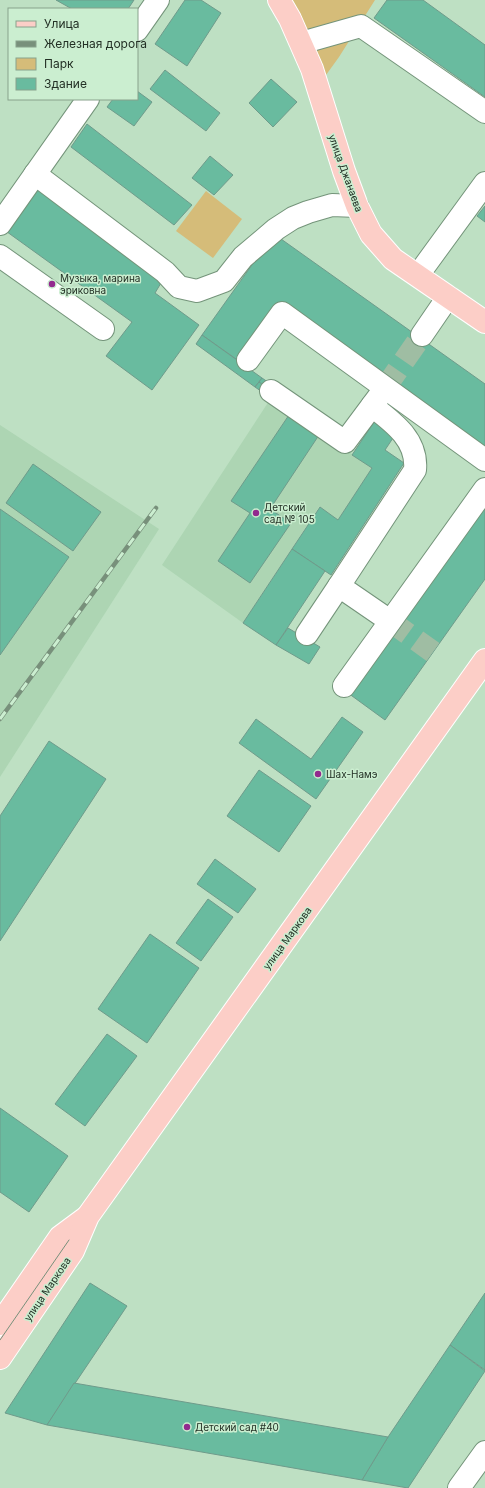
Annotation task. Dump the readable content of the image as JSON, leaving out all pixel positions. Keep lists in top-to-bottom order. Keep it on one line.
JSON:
{"streets":{"main road":["улица Джанаева","улица Маркова"]},"places":["Музыка, марина эриковна","Детский сад № 105","Шах-Намэ","Детский сад #40"],"legend":["Улица","Железная дорога","Парк","Здание"]}
